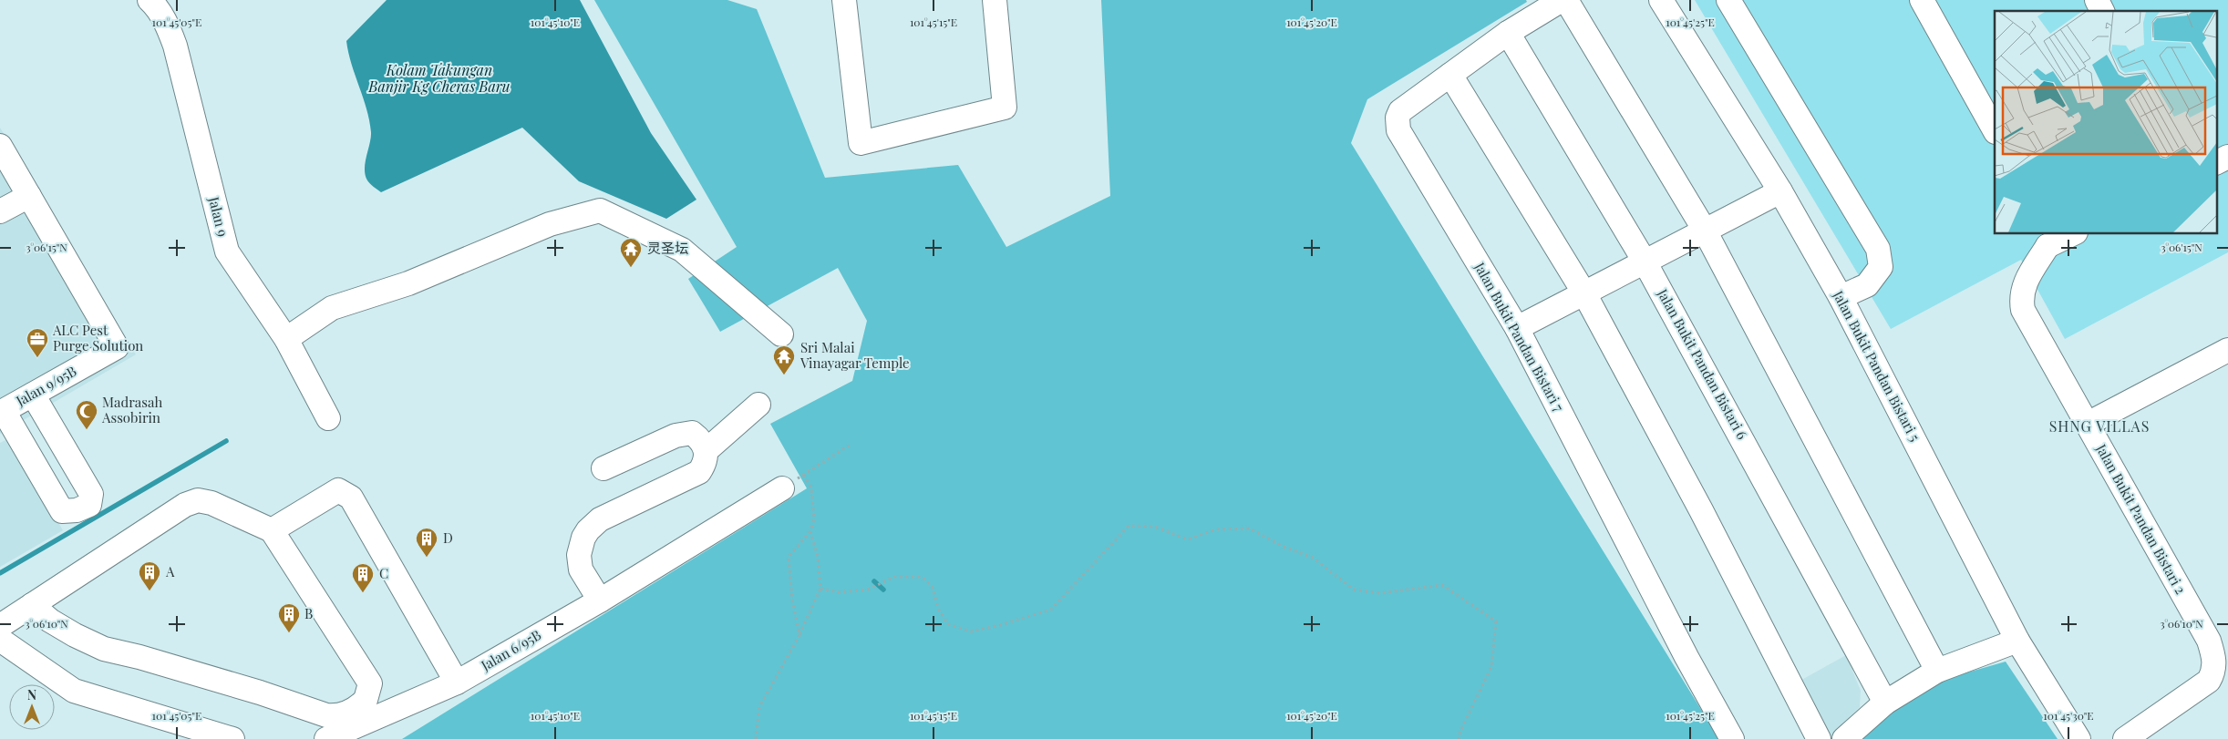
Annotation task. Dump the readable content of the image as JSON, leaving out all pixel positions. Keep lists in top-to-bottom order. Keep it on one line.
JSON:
{"streets":{"street":["Jalan 9","Jalan Bukit Pandan Bistari 7","Jalan Bukit Pandan Bistari 6","Jalan Bukit Pandan Bistari 5","Jalan 9/95B","Jalan Bukit Pandan Bistari 2","Jalan 6/95B"]},"crossings":[["Jalan Bukit Pandan Bistari 7","Jalan Bukit Pandan Bistari 6"]],"districts":["SHNG VILLAS"],"water":["Kolam Takungan Banjir Kg Cheras Baru"],"places":{"temple":["灵圣坛","Sri Malai Vinayagar Temple"],"office":["ALC Pest Purge Solution"],"mosque":["Madrasah Assobirin"],"building":["D","A","C","B"]},"north":"top","coordinates":["101°45'05\"E","101°45'10\"E","101°45'15\"E","101°45'20\"E","101°45'25\"E","3°06'15\"N","3°06'10\"N","101°45'30\"E"]}
